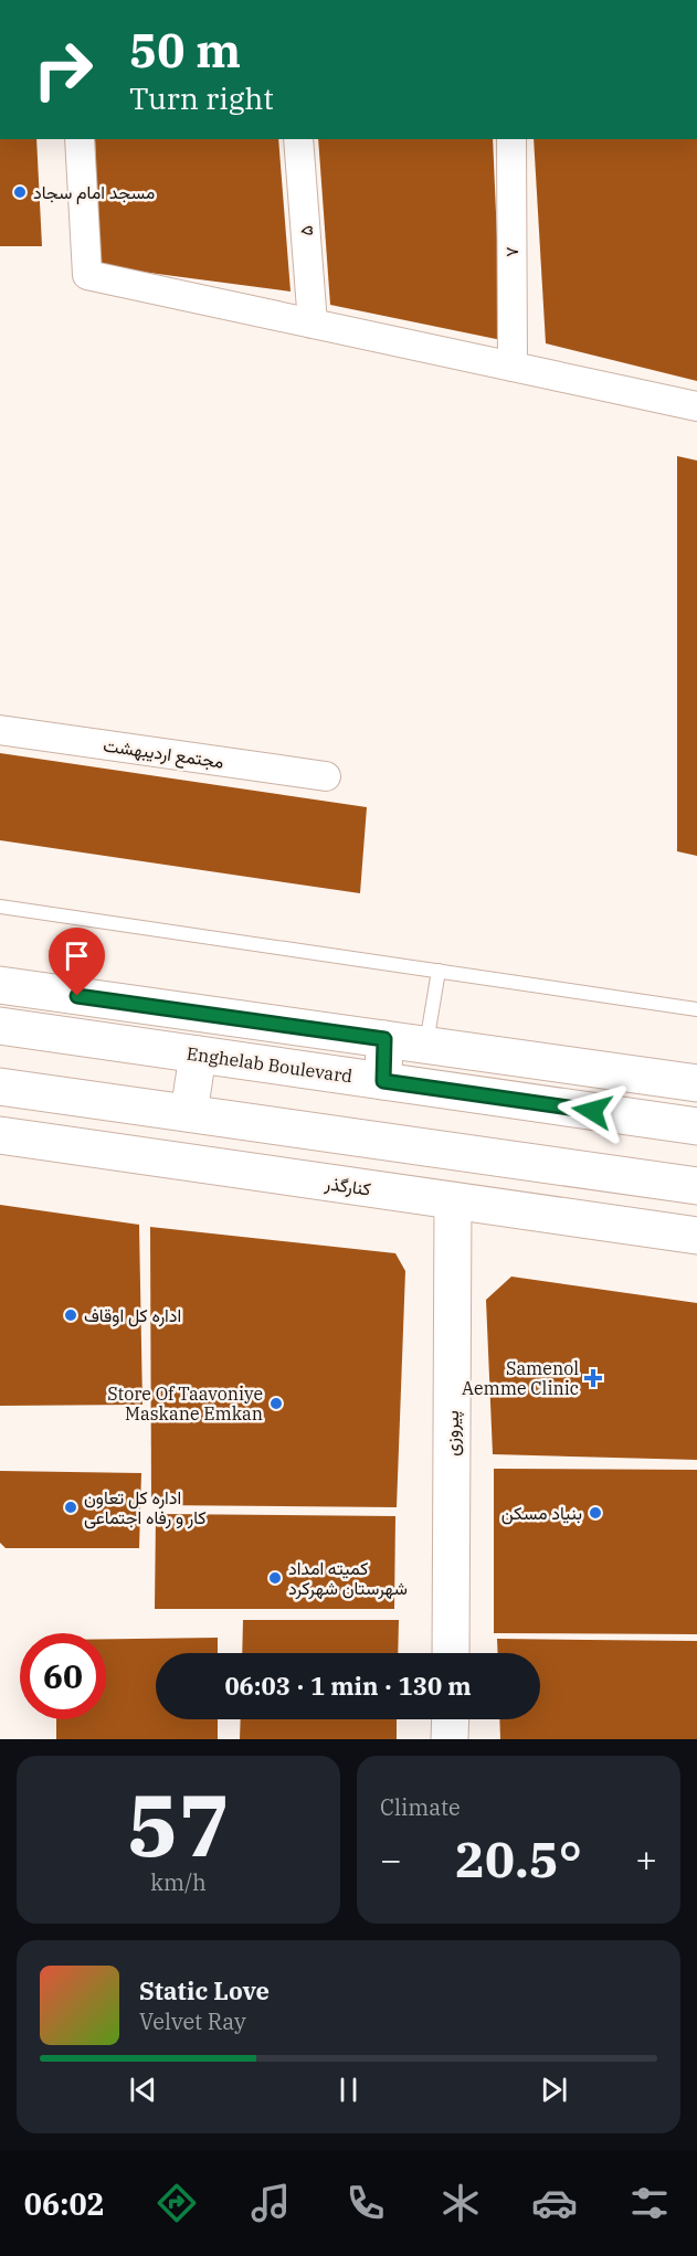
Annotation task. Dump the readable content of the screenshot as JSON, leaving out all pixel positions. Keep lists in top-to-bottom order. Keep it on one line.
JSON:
{"streets":{"main road":["Enghelab Boulevard","کنارگذر","پیروزی"],"street":["۵","۷","مجتمع اردیبهشت"]},"crossings":[["کنارگذر","پیروزی"]],"places":{"other":["مسجد امام سجاد","اداره کل اوقاف","Store Of Taavoniye Maskane Emkan","اداره کل تعاون کار و رفاه اجتماعی","بنیاد مسکن","کمیته امداد شهرستان شهرکرد"],"health":["Samenol Aemme Clinic"]},"page":{"turn":["50 m","Turn right"],"limit":"60","trip":"06:03 · 1 min · 130 m","tile":[["57","km/h"],"Climate"],"heat":["−","20.5°","+"],"song":["Static Love","Velvet Ray"],"tabs":"06:02"}}
